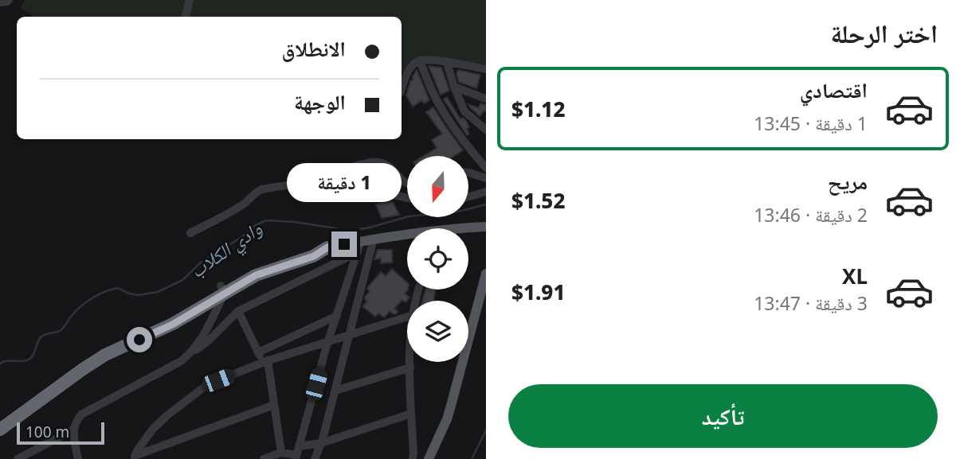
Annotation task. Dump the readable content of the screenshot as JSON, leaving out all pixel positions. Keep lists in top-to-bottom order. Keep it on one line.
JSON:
{"water":["وادي الكلاب"],"scale_bar":"100 m","north":"bottom","page":{"heading":"اختر الرحلة","banner":["الانطلاق","الوجهة"],"list":[{"name":"اقتصادي","note":"1 دقيقة · 13:45","value":"$1.12"},{"name":"مريح","note":"2 دقيقة · 13:46","value":"$1.52"},{"name":"XL","note":"3 دقيقة · 13:47","value":"$1.91"}],"bubble":"1 دقيقة","buttons":"تأكيد","scale":"100 m"}}
